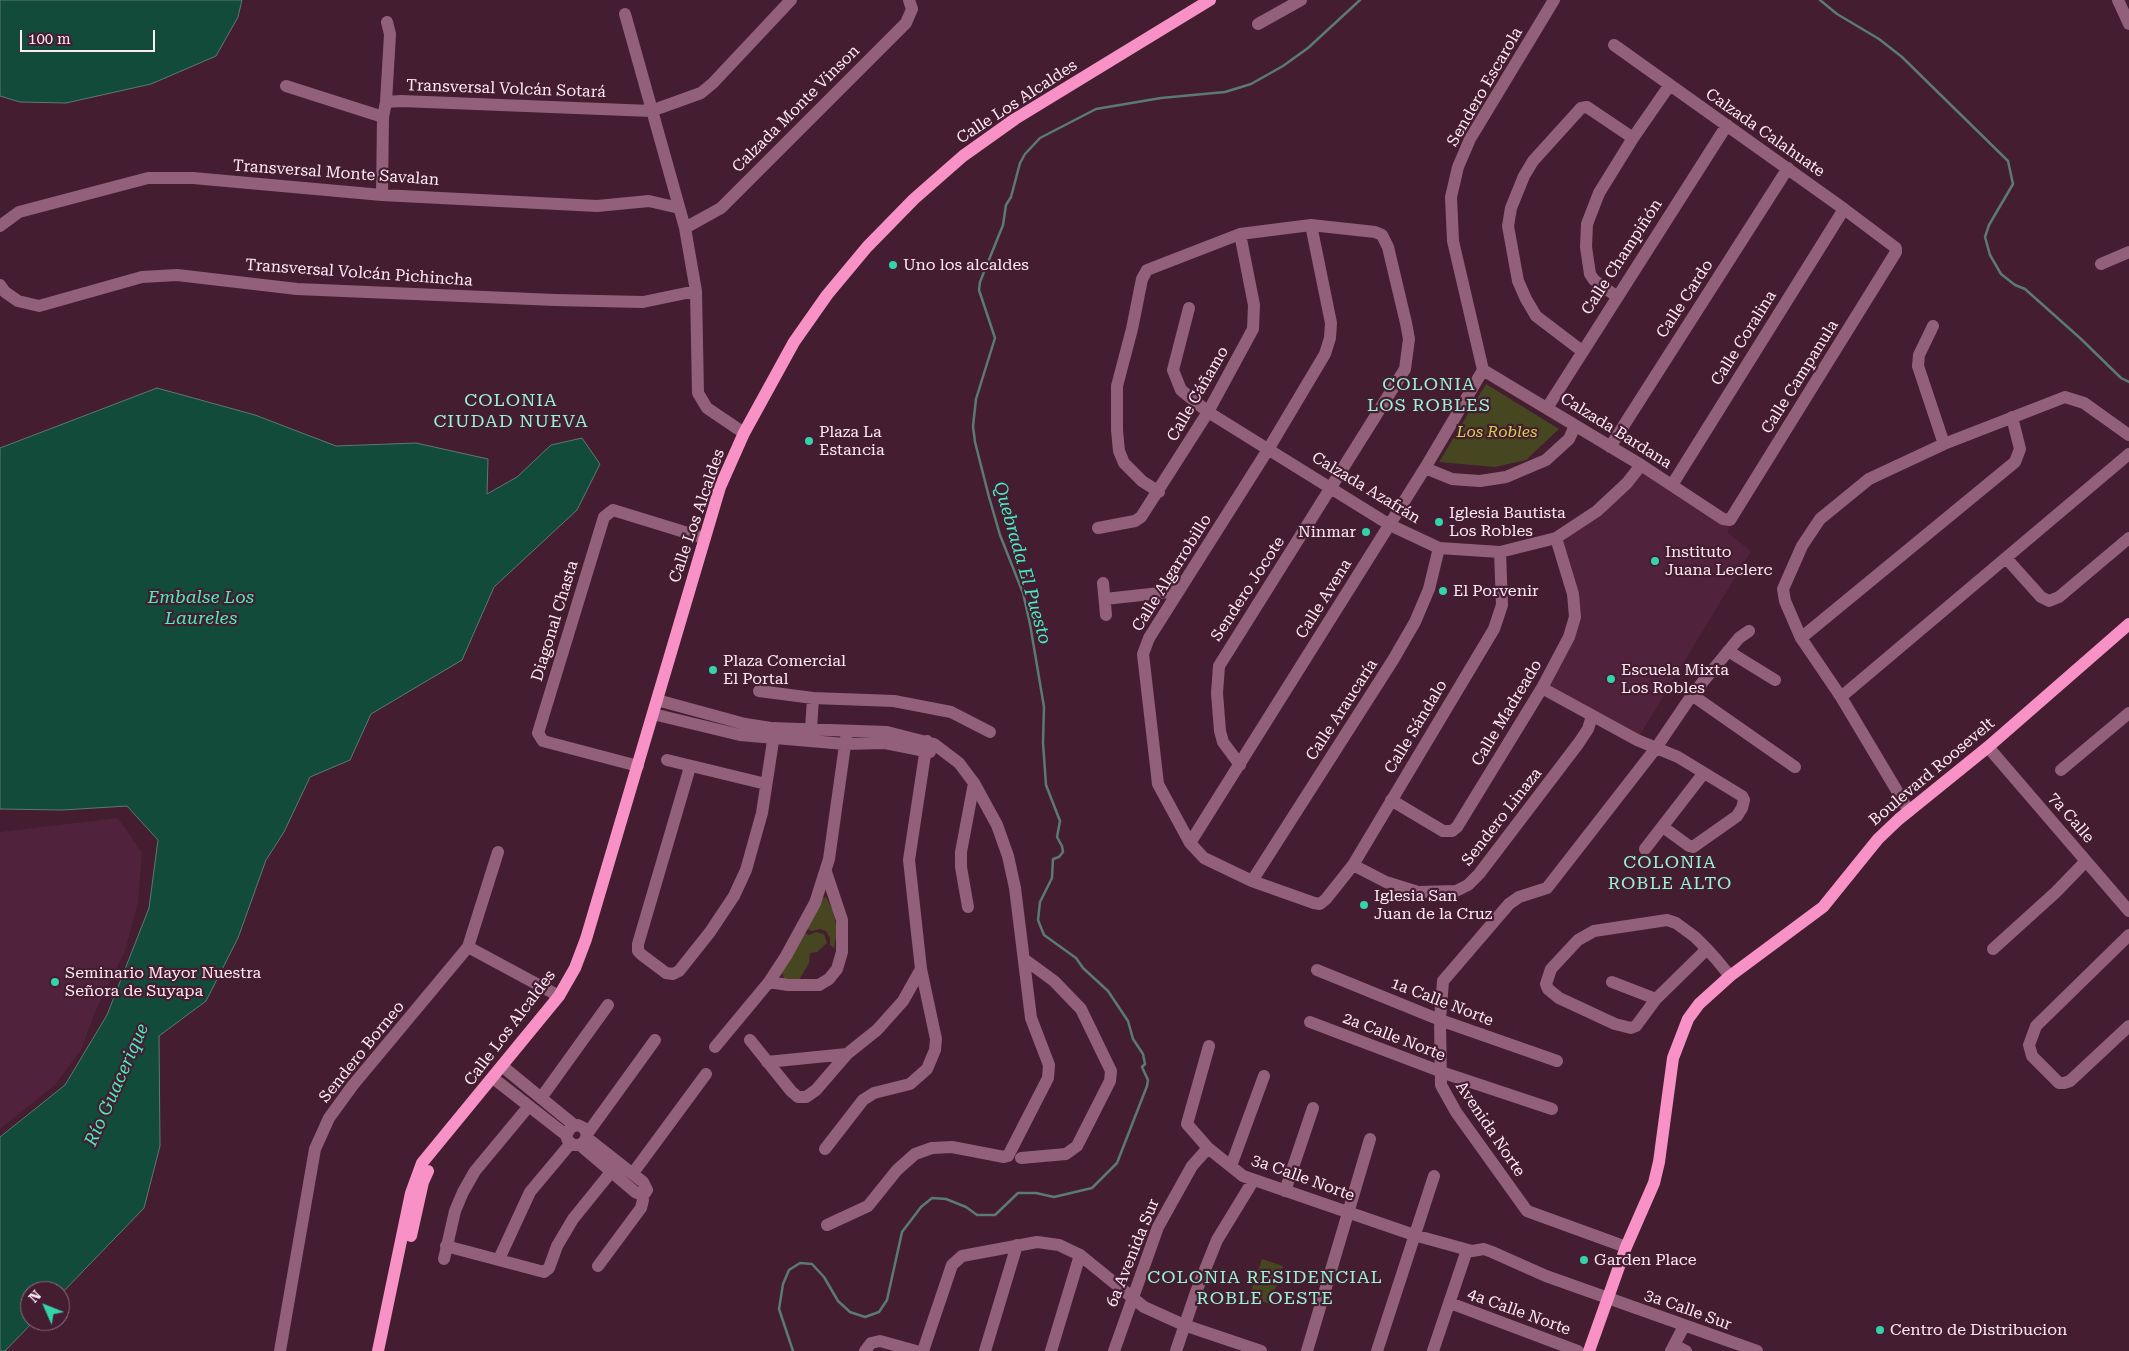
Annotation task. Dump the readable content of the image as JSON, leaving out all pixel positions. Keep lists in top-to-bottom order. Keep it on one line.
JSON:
{"streets":{"main road":["Calle Los Alcaldes","Boulevard Roosevelt"],"street":["Sendero Escarola","Transversal Volcán Sotará","Calzada Monte Vinson","Calzada Calahuate","Transversal Monte Savalan","Calle Champiñón","Transversal Volcán Pichincha","Calle Cardo","Calle Coralina","Calle Campanula","Calle Cáñamo","Calzada Bardana","Calzada Azafrán","Calle Algarrobillo","Sendero Jocote","Calle Avena","Diagonal Chasta","Calle Araucaría","Calle Madreado","Calle Sándalo","Sendero Linaza","7a Calle","1a Calle Norte","2a Calle Norte","Sendero Borneo","Avenida Norte","3a Calle Norte","6a Avenida Sur","3a Calle Sur","4a Calle Norte"]},"crossings":[["Sendero Escarola","Calzada Bardana"],["Sendero Escarola","Calle Avena"],["Transversal Volcán Sotará","Transversal Monte Savalan"],["Calle Los Alcaldes","Diagonal Chasta"],["Calzada Calahuate","Calle Champiñón"],["Calzada Calahuate","Calle Cardo"],["Calzada Calahuate","Calle Coralina"],["Calzada Calahuate","Calle Campanula"],["Calle Champiñón","Calzada Bardana"],["Calle Cardo","Calzada Bardana"],["Calle Coralina","Calzada Bardana"],["Calle Campanula","Calzada Bardana"],["Calle Cáñamo","Calzada Azafrán"],["Calzada Bardana","Calzada Azafrán"],["Calzada Bardana","Calle Avena"],["Calzada Azafrán","Calle Algarrobillo"],["Calzada Azafrán","Sendero Jocote"],["Calzada Azafrán","Calle Avena"],["Calzada Azafrán","Calle Araucaría"],["Calzada Azafrán","Calle Madreado"],["Calzada Azafrán","Calle Sándalo"],["Calle Algarrobillo","Sendero Jocote"],["Calle Algarrobillo","Calle Avena"],["Calle Algarrobillo","Calle Araucaría"],["Calle Algarrobillo","Calle Sándalo"],["Sendero Jocote","Calle Avena"],["Calle Madreado","Calle Sándalo"],["Calle Sándalo","Sendero Linaza"],["Boulevard Roosevelt","7a Calle"],["Boulevard Roosevelt","Avenida Norte"],["Boulevard Roosevelt","3a Calle Norte"],["Boulevard Roosevelt","3a Calle Sur"],["1a Calle Norte","Avenida Norte"],["2a Calle Norte","Avenida Norte"],["3a Calle Norte","6a Avenida Sur"],["3a Calle Norte","3a Calle Sur"]],"districts":["COLONIA LOS ROBLES","COLONIA CIUDAD NUEVA","COLONIA ROBLE ALTO","COLONIA RESIDENCIAL ROBLE OESTE"],"water":["Quebrada El Puesto","Embalse Los Laureles","Río Guacerique"],"parks":["Los Robles"],"places":["Uno los alcaldes","Plaza La Estancia","Iglesia Bautista Los Robles","Ninmar","Instituto Juana Leclerc","El Porvenir","Plaza Comercial El Portal","Escuela Mixta Los Robles","Iglesia San Juan de la Cruz","Seminario Mayor Nuestra Señora de Suyapa","Garden Place","Centro de Distribucion"],"scale_bar":"100 m","north":"top left"}
